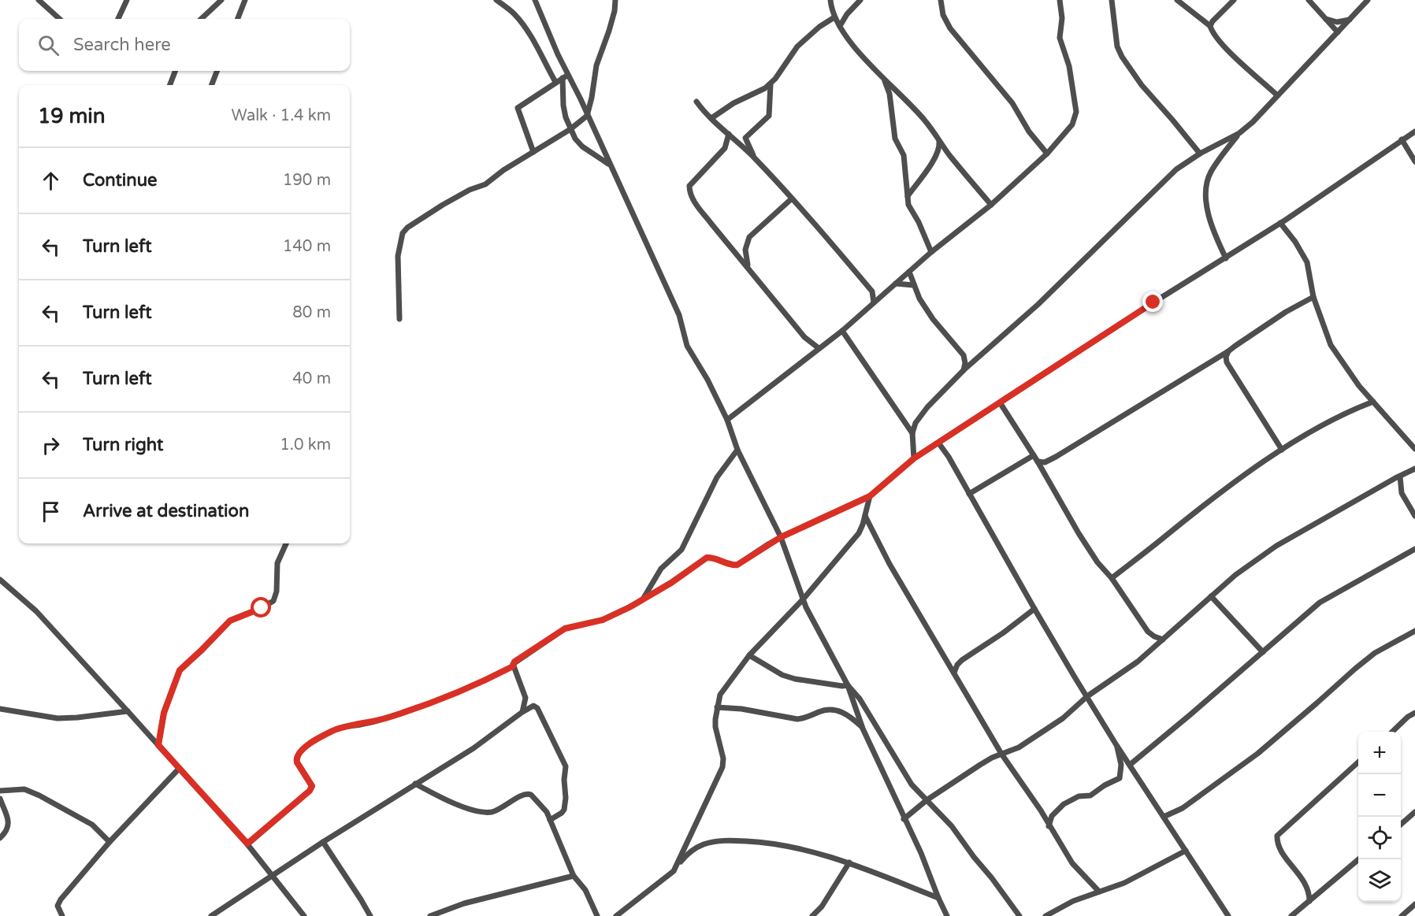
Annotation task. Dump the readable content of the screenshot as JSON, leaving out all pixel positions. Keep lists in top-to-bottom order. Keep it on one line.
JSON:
{"page":{"search":"Search here","heading":["19 min","Walk · 1.4 km"],"list":[["Continue","190 m"],["Turn left","140 m"],["Turn left","80 m"],["Turn left","40 m"],["Turn right","1.0 km"],"Arrive at destination"],"map_buttons":["+","−"]}}
